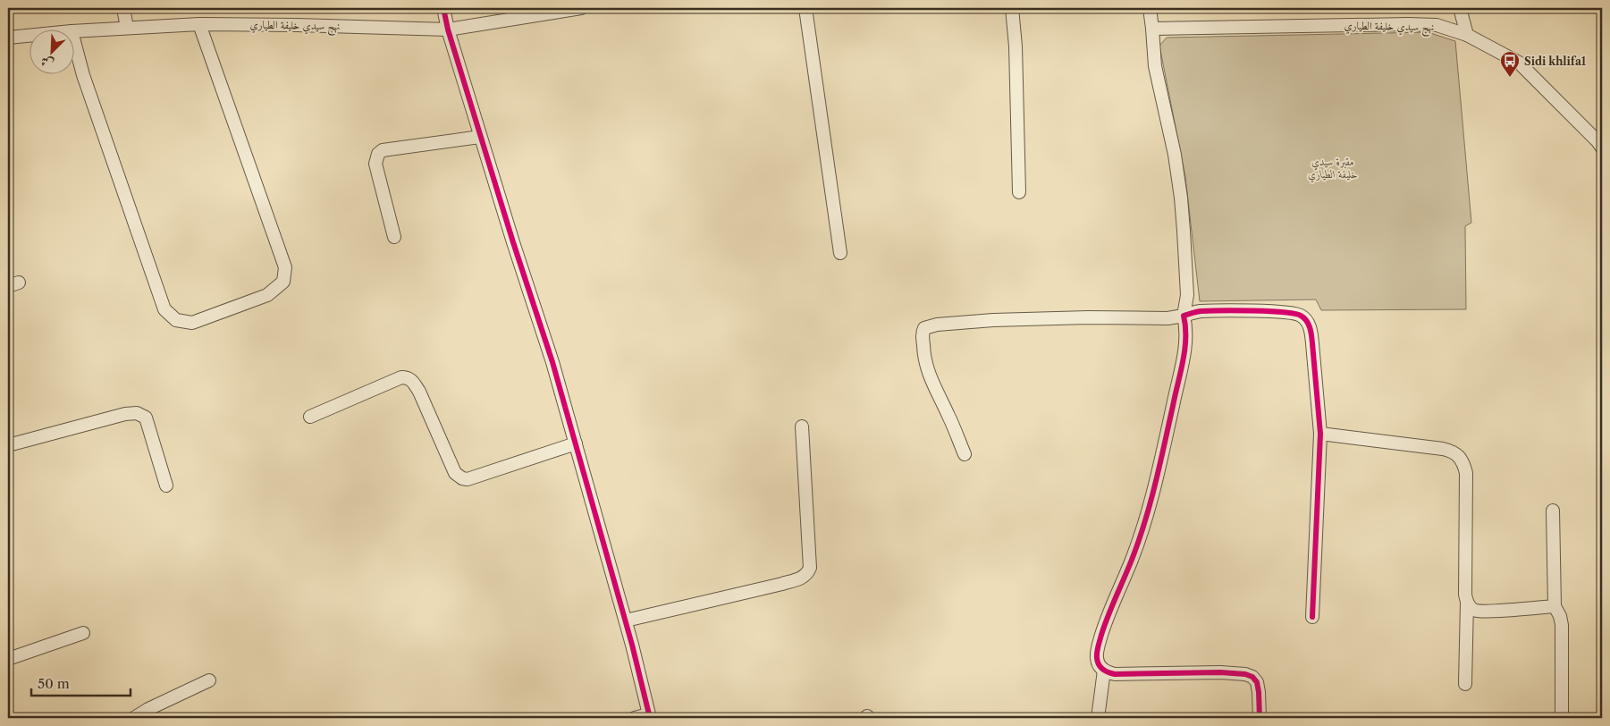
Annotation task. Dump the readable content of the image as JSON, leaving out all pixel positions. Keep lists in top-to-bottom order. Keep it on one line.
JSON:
{"streets":{"street":["نهج سيدي خليفة الطياري"]},"parks":["مقبرة سيدي خليفة الطياري"],"places":{"bus stop":["Sidi khlifa1"]},"scale_bar":"50 m","north":"bottom left"}
